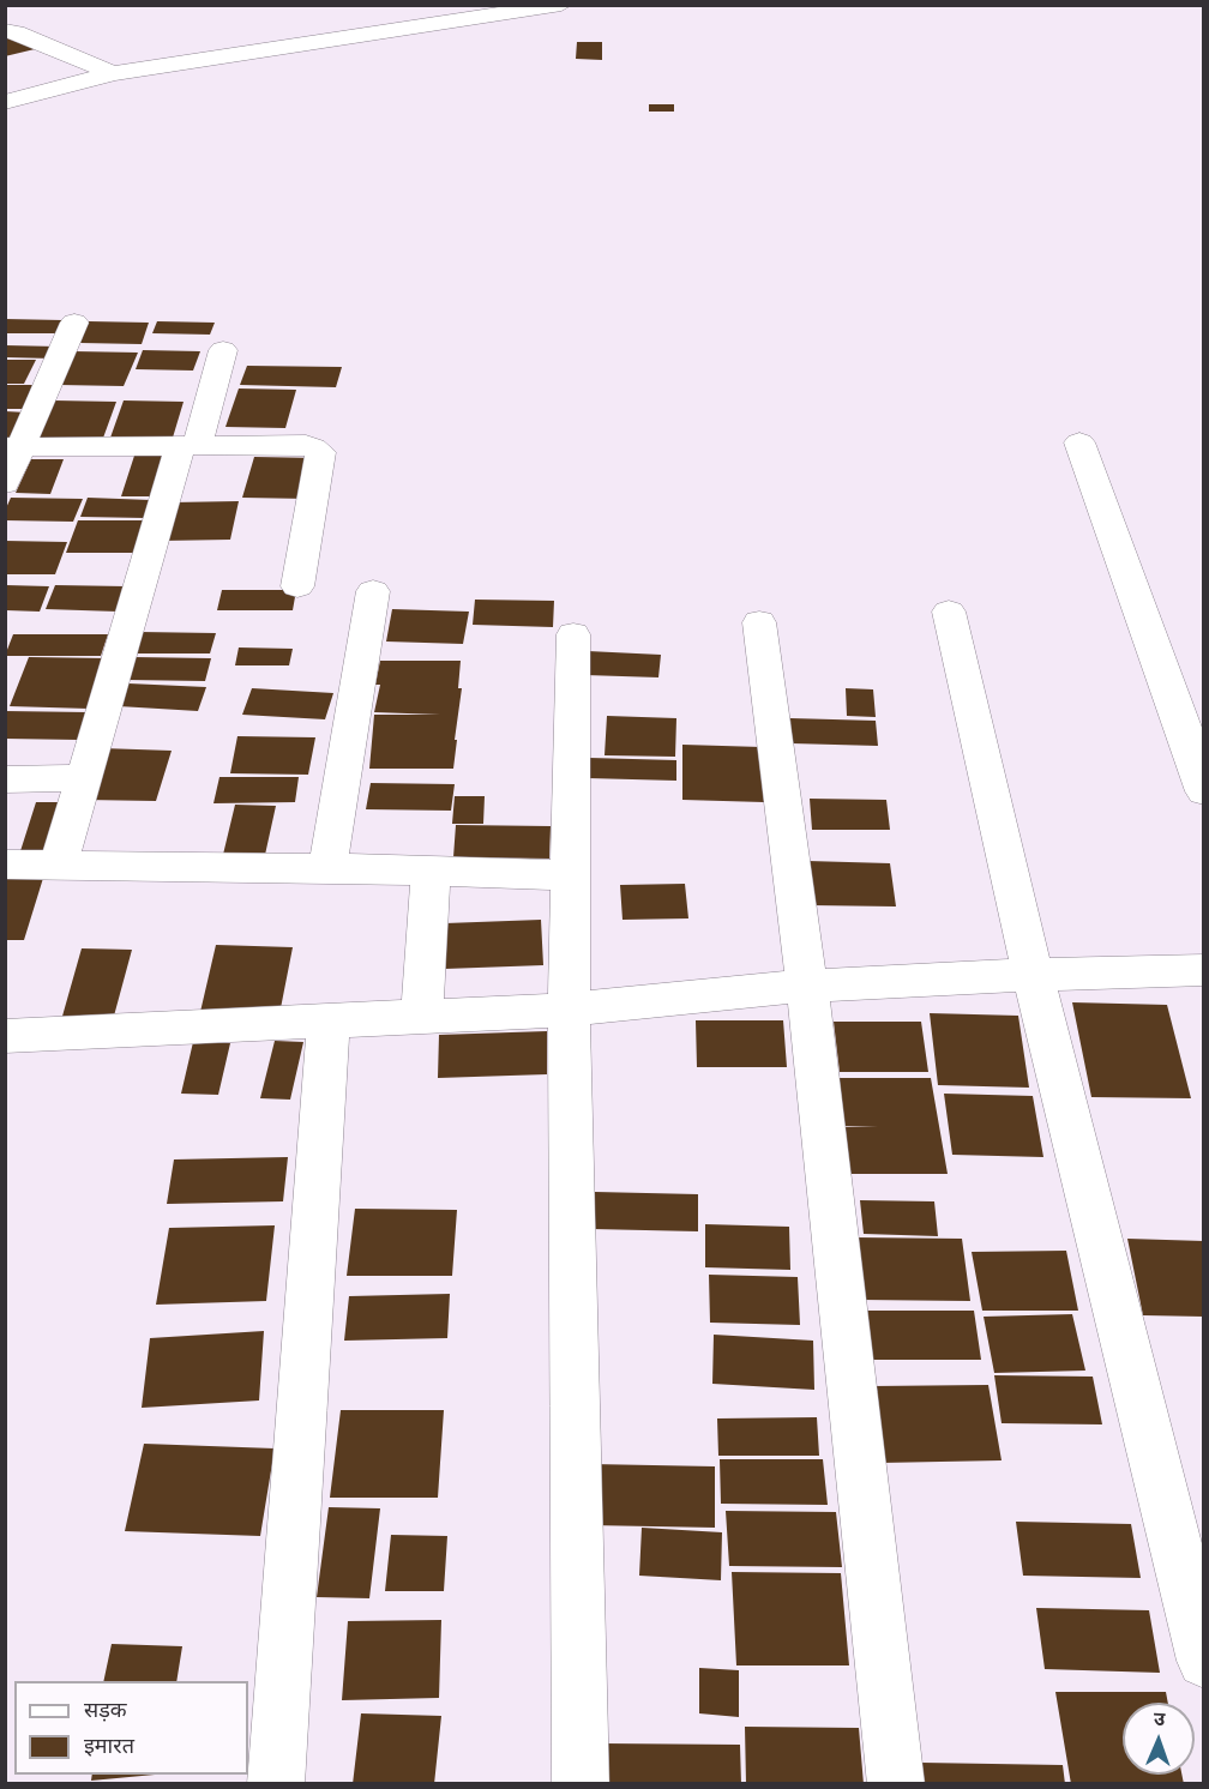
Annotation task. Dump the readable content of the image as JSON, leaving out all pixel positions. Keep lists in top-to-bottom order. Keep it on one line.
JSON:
{"legend":["सड़क","इमारत"],"north":"top"}
